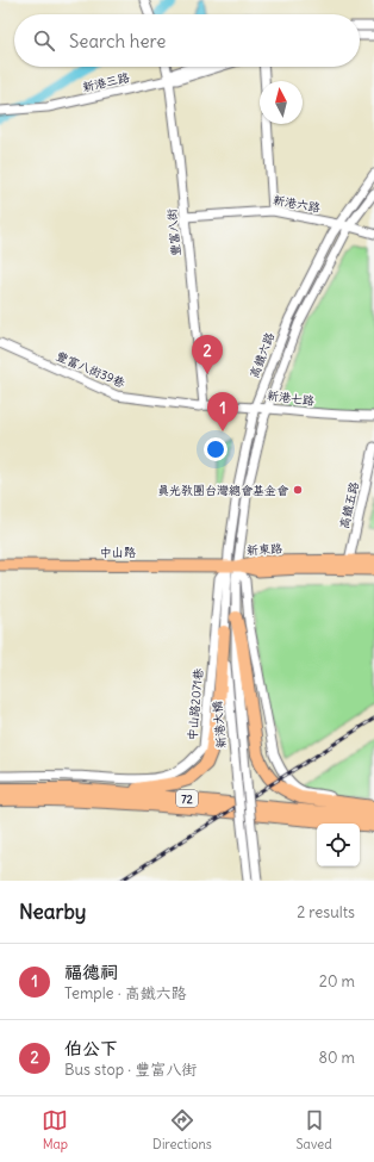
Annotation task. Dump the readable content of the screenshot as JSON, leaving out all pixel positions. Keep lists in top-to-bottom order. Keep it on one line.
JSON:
{"streets":{"highway":["72"],"main road":["新東路","中山路"],"street":["新港三路","新港六路","豐富八街","高鐵六路","豐富八街39巷","新港七路","高鐵五路","中山路2071巷","新港大橋"]},"crossings":[["新港三路","豐富八街"],["新港六路","豐富八街"],["新港六路","高鐵六路"],["豐富八街","豐富八街39巷"],["豐富八街","新港七路"],["高鐵六路","新港七路"],["高鐵六路","新東路"],["高鐵六路","中山路"],["高鐵六路","中山路2071巷"],["高鐵六路","新港大橋"],["豐富八街39巷","新港七路"],["高鐵五路","新東路"],["新東路","中山路"],["新東路","中山路2071巷"],["新東路","新港大橋"],["中山路","中山路2071巷"],["中山路","新港大橋"],["中山路2071巷","新港大橋"]],"places":["真光教團台灣總會基金會"],"north":"top","page":{"search":"Search here","pins":["2","1"],"heading":["Nearby","2 results"],"list":[{"mark":"1","name":"福德祠","note":"Temple · 高鐵六路","value":"20 m"},{"mark":"2","name":"伯公下","note":"Bus stop · 豐富八街","value":"80 m"}],"nav":["Map","Directions","Saved"]}}
